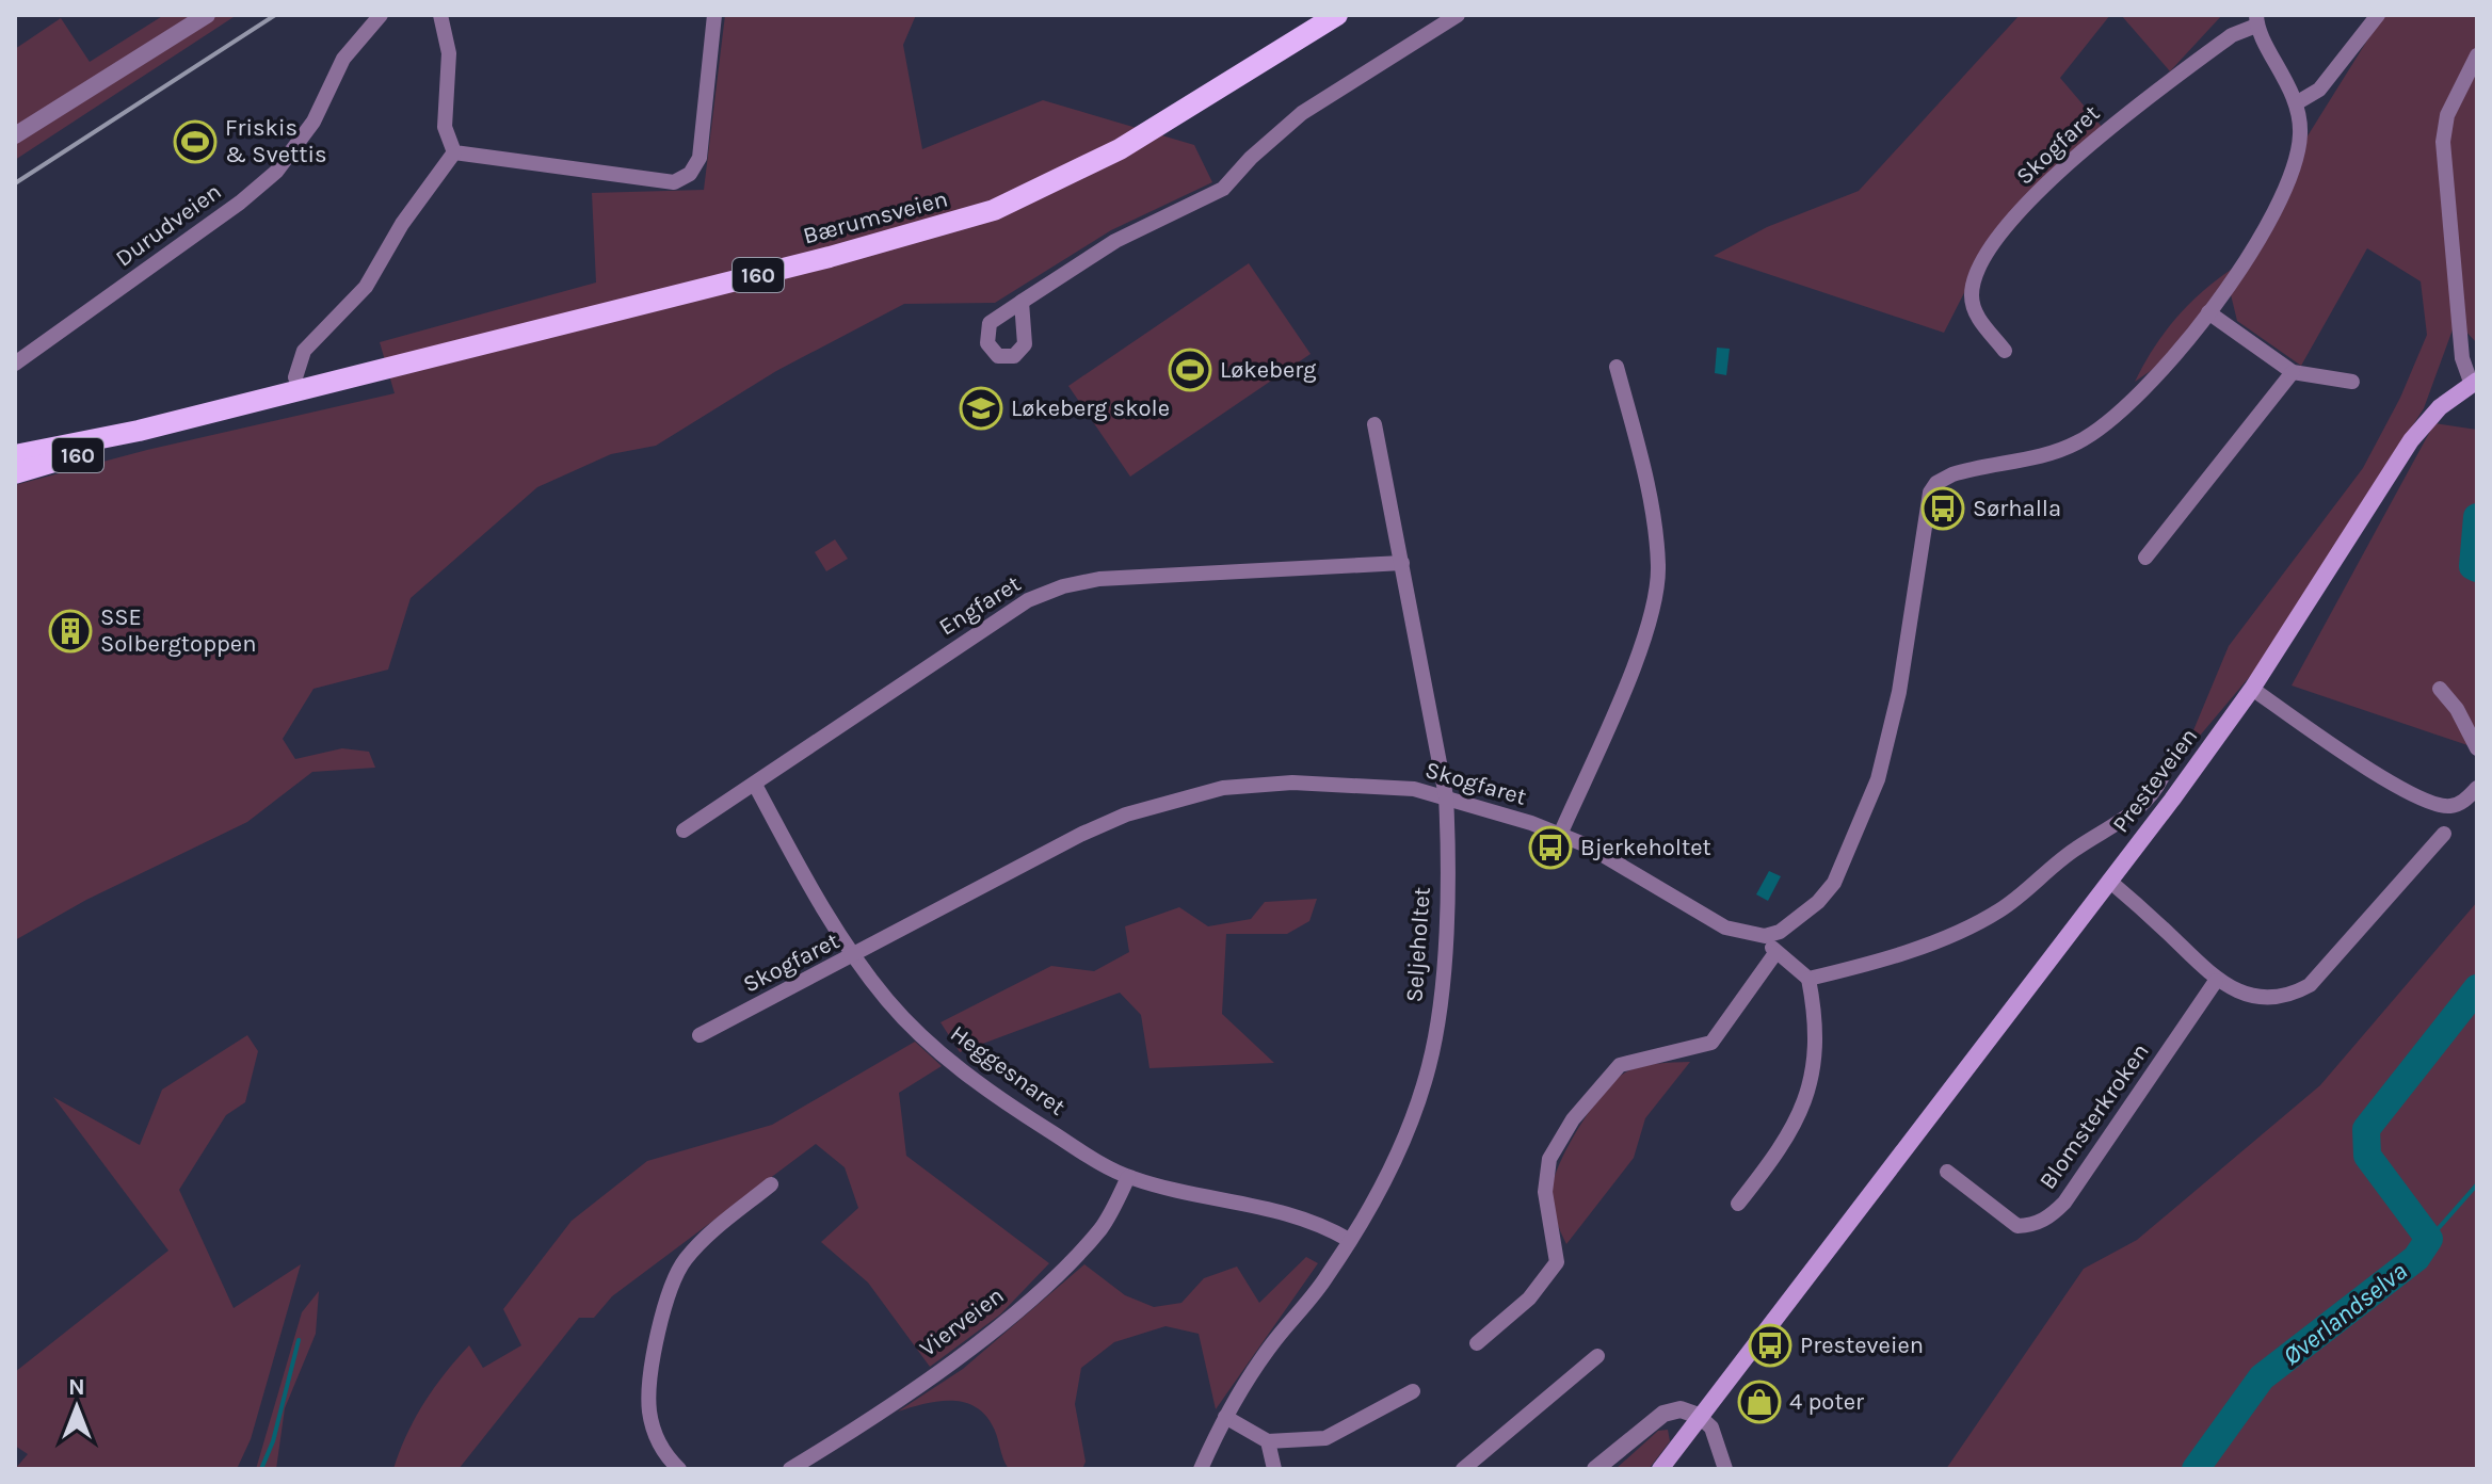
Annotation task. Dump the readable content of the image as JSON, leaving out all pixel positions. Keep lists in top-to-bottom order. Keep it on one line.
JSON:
{"streets":{"main road":["Bærumsveien","160","Presteveien"],"street":["Skogfaret","Durudveien","Engfaret","Seljeholtet","Heggesnaret","Blomsterkroken","Vierveien"]},"crossings":[["Skogfaret","Seljeholtet"],["Skogfaret","Heggesnaret"],["Engfaret","Seljeholtet"],["Engfaret","Heggesnaret"],["Seljeholtet","Heggesnaret"],["Heggesnaret","Vierveien"]],"water":["Øverlandselva"],"places":{"sports":["Friskis & Svettis","Løkeberg"],"school or university":["Løkeberg skole"],"bus stop":["Sørhalla","Bjerkeholtet","Presteveien"],"building":["SSE Solbergtoppen"],"shop":["4 poter"]},"north":"top"}
